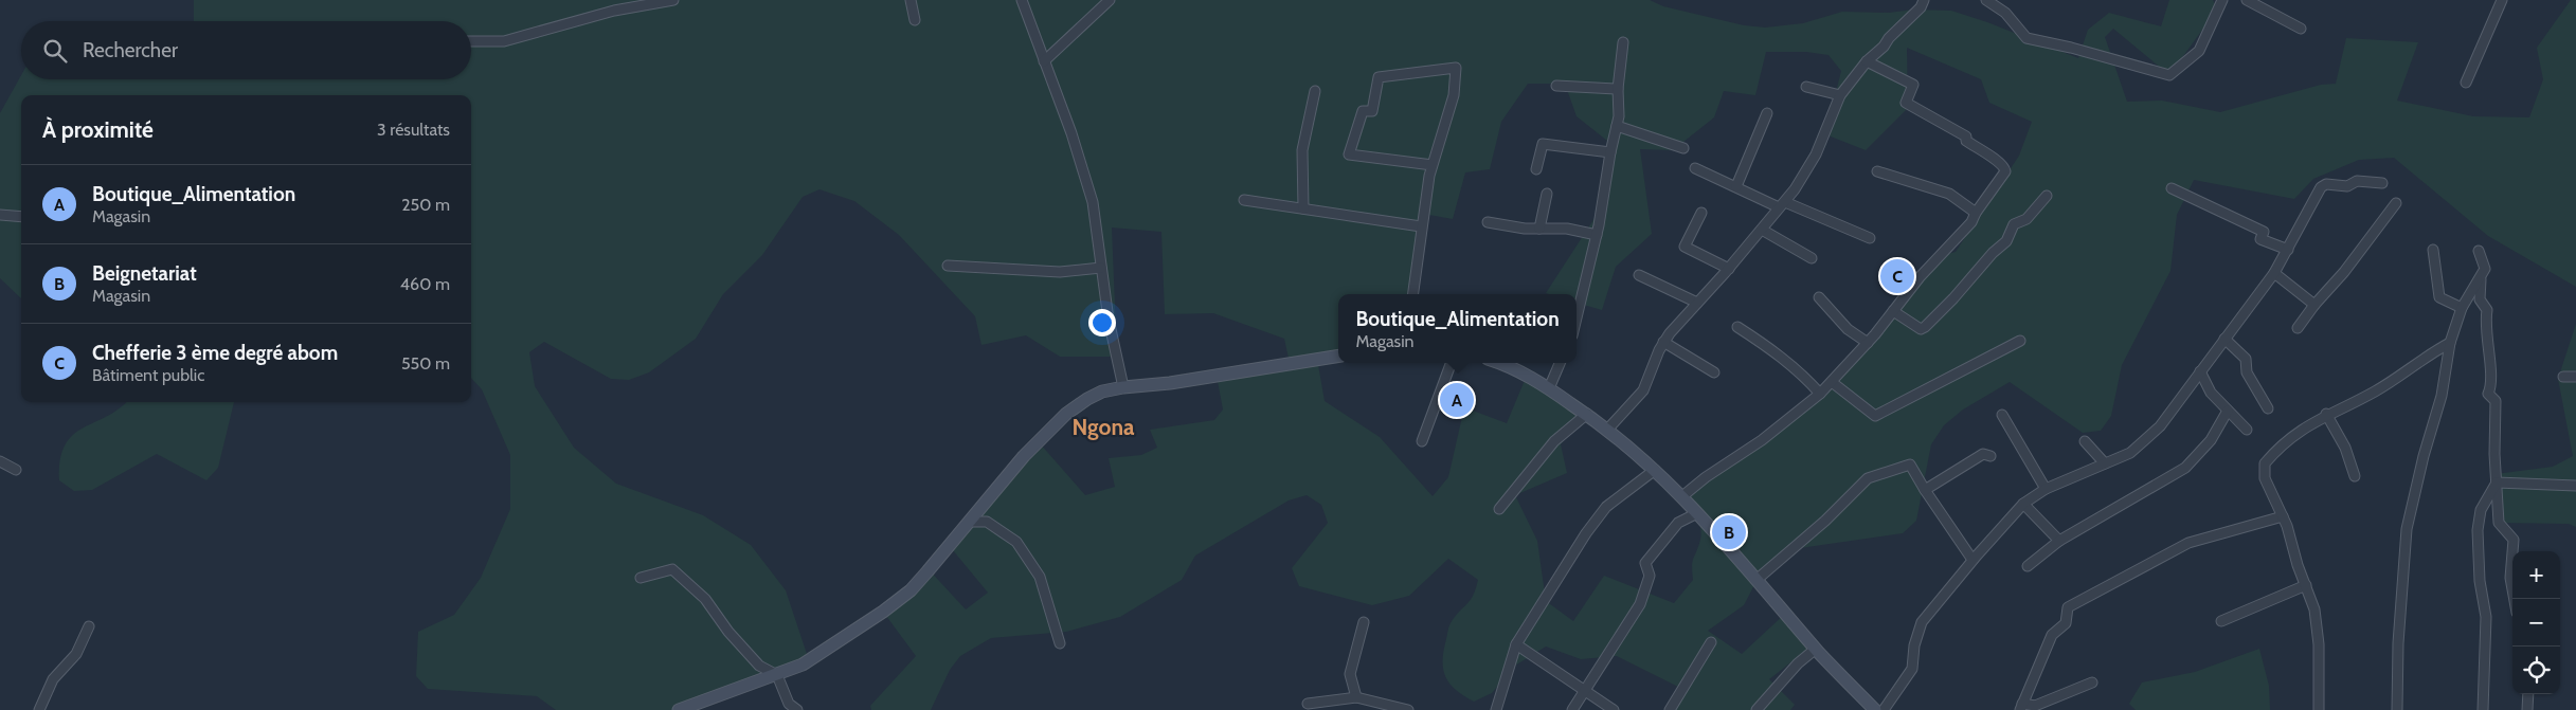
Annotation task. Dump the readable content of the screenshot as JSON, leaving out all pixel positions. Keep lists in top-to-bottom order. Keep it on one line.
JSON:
{"districts":["Ngona"],"page":{"search":"Rechercher","heading":["À proximité","3 résultats"],"list":[{"mark":"A","name":"Boutique_Alimentation","note":"Magasin","value":"250 m"},{"mark":"B","name":"Beignetariat","note":"Magasin","value":"460 m"},{"mark":"C","name":"Chefferie 3 ème degré abom","note":"Bâtiment public","value":"550 m"}],"pins":["C","A","B"],"popup":["Boutique_Alimentation","Magasin"],"map_buttons":["+","−"]}}
